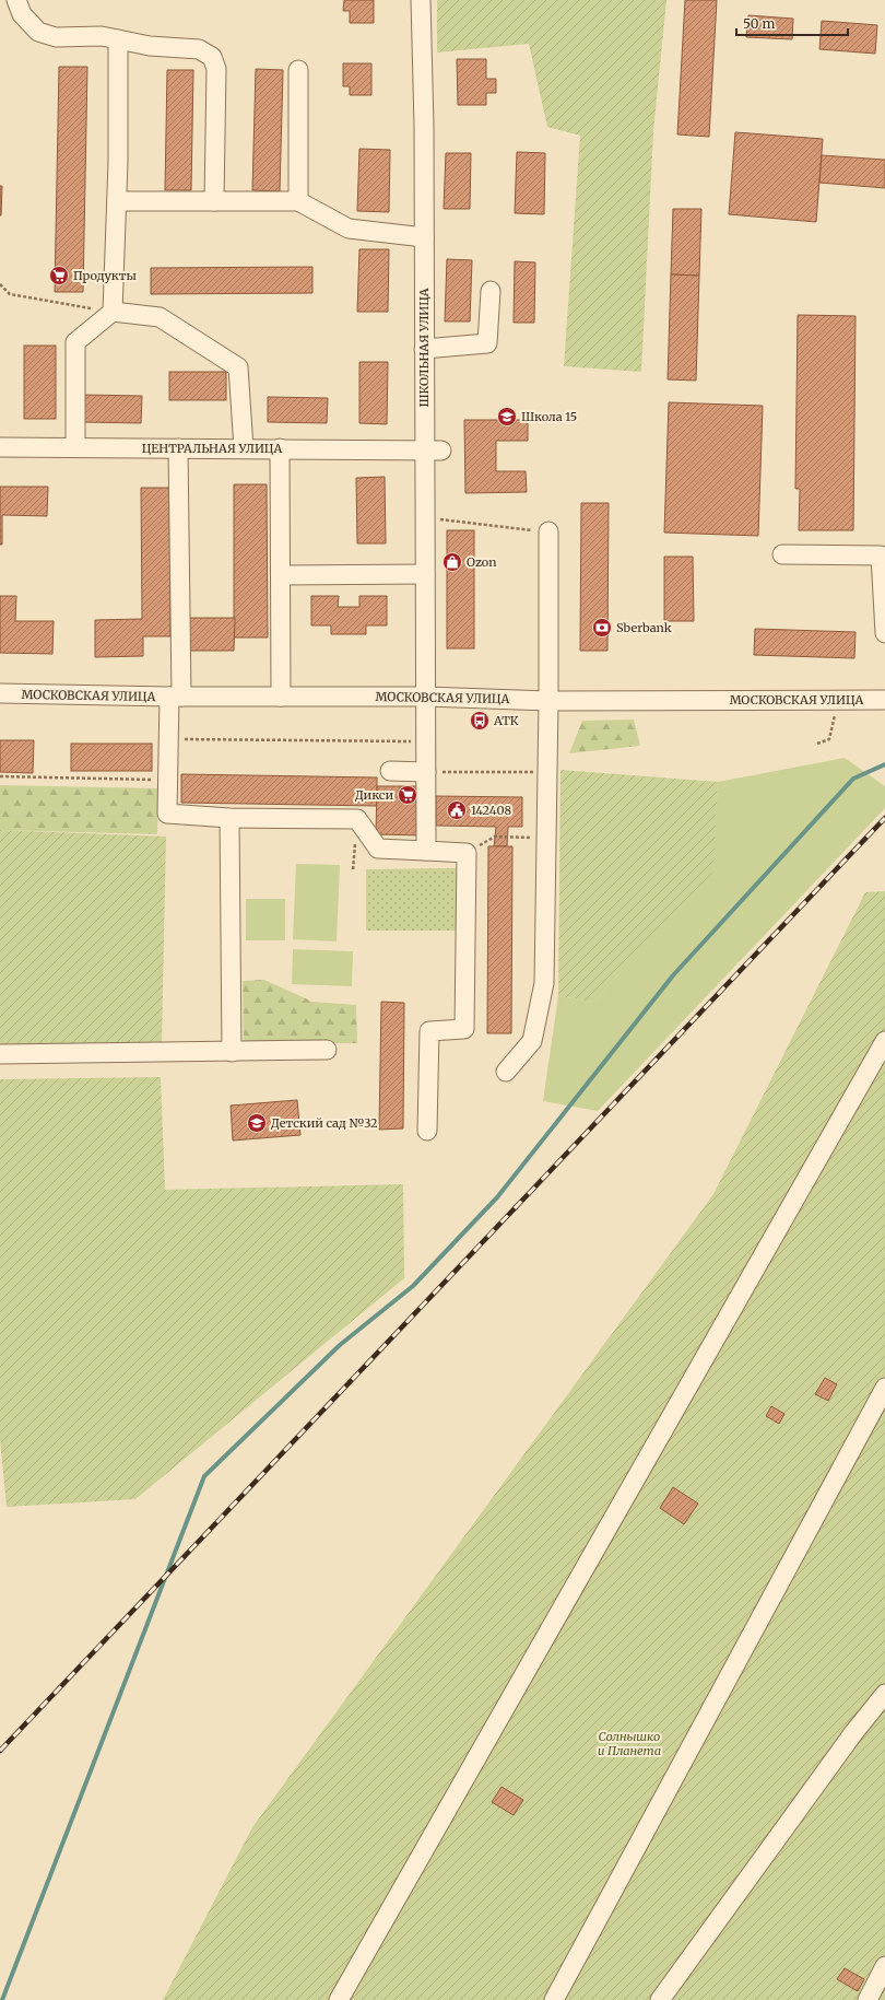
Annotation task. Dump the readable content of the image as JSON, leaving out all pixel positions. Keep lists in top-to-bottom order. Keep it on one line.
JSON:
{"streets":{"street":["ШКОЛЬНАЯ УЛИЦА","ЦЕНТРАЛЬНАЯ УЛИЦА","МОСКОВСКАЯ УЛИЦА"]},"crossings":[["ШКОЛЬНАЯ УЛИЦА","ЦЕНТРАЛЬНАЯ УЛИЦА"],["ШКОЛЬНАЯ УЛИЦА","МОСКОВСКАЯ УЛИЦА"]],"parks":["Солнышко и Планета"],"places":{"supermarket":["Продукты","Дикси"],"school or university":["Школа 15","Детский сад №32"],"shop":["Ozon"],"bank":["Sberbank"],"bus stop":["АТК"],"public building":["142408"]},"scale_bar":"50 m"}
